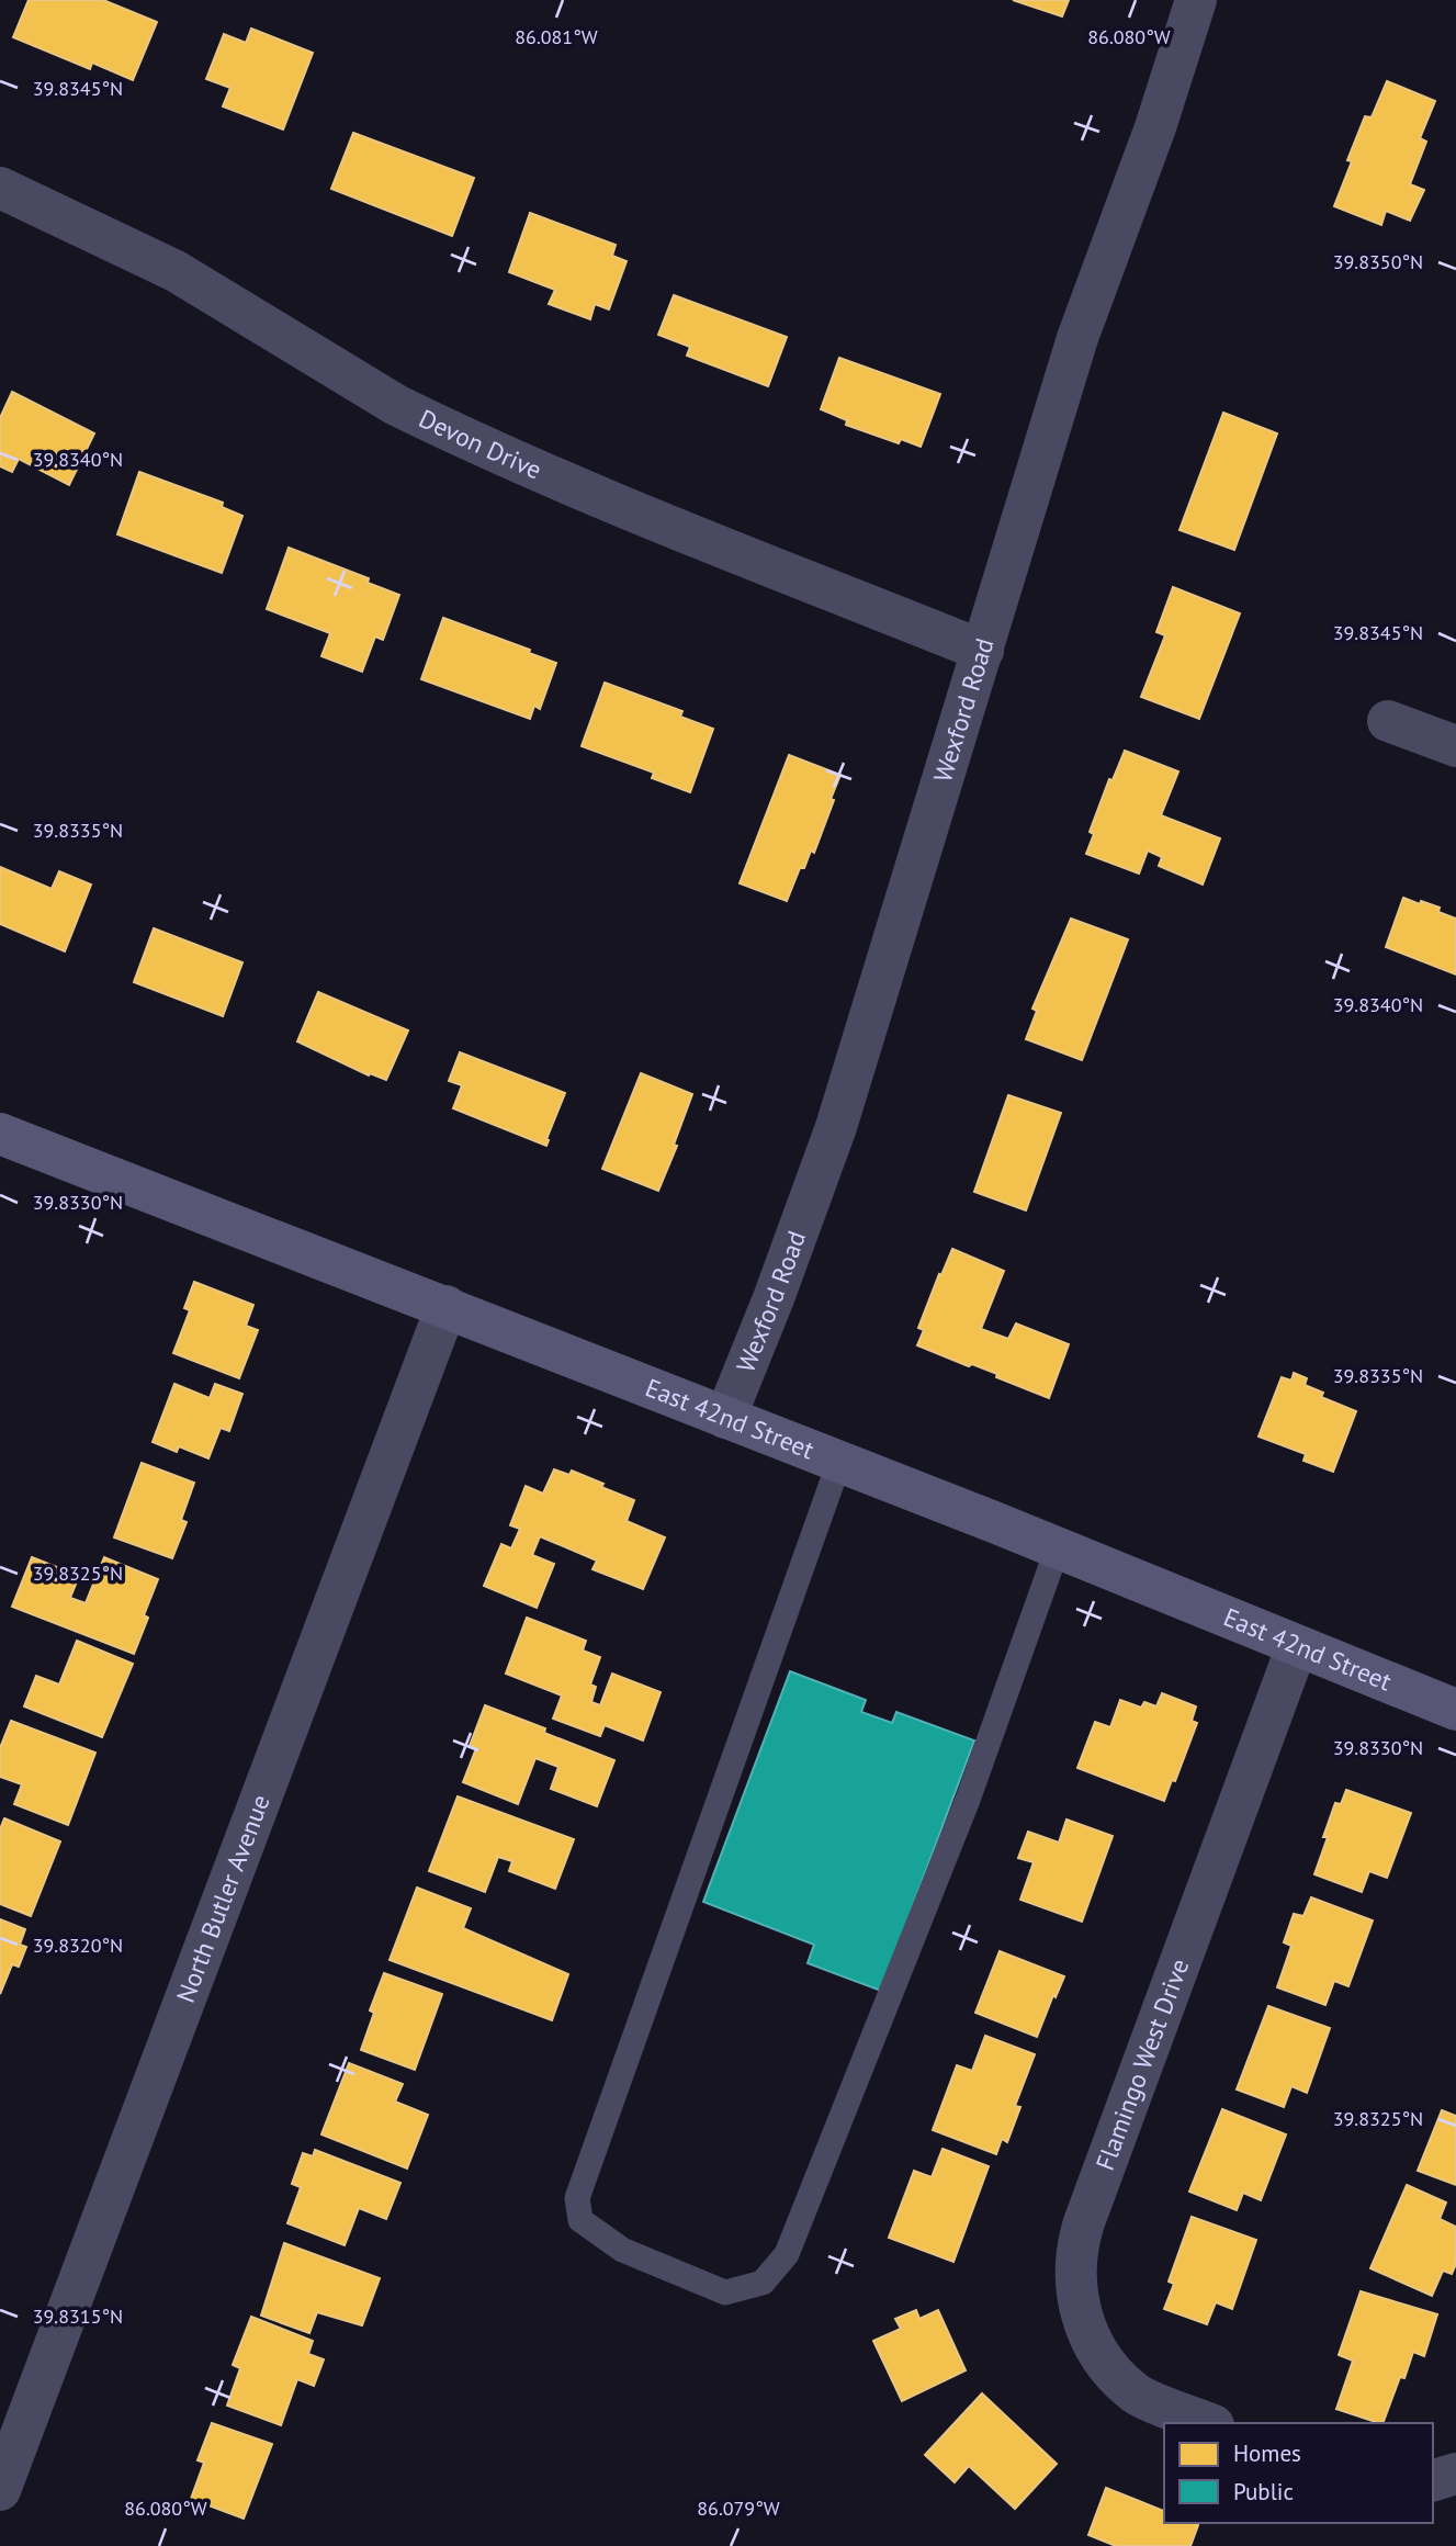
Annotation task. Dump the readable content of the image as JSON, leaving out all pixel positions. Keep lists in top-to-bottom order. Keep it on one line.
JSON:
{"streets":{"street":["Devon Drive","Wexford Road","East 42nd Street","North Butler Avenue","Flamingo West Drive"]},"crossings":[["Devon Drive","Wexford Road"],["Wexford Road","East 42nd Street"],["East 42nd Street","North Butler Avenue"],["East 42nd Street","Flamingo West Drive"]],"legend":["Homes","Public"],"coordinates":["86.081°W","86.080°W","39.8345°N","39.8350°N","39.8340°N","39.8335°N","39.8330°N","39.8325°N","39.8320°N","39.8315°N","86.079°W"]}
